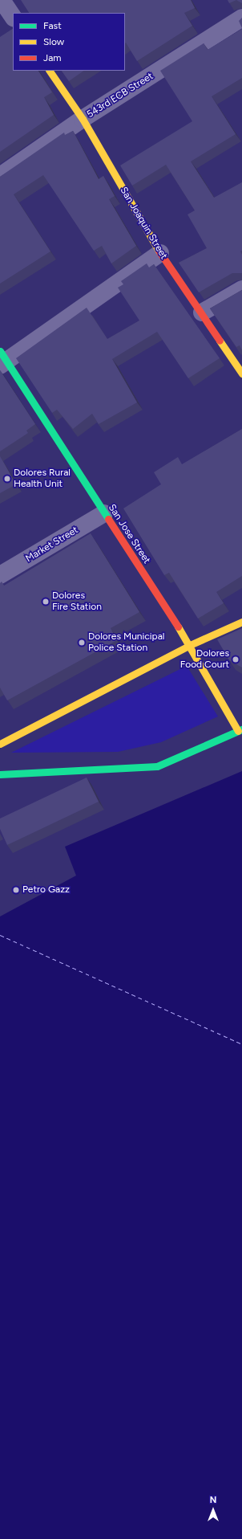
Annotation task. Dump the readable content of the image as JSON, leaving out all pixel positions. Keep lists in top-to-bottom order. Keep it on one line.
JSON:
{"streets":{"street":["543rd ECB Street","San Joaquin Street","San Jose Street","Market Street"]},"crossings":[["543rd ECB Street","San Joaquin Street"],["San Jose Street","Market Street"]],"places":["Dolores Rural Health Unit","Dolores Fire Station","Dolores Municipal Police Station","Dolores Food Court","Petro Gazz"],"legend":["Fast","Slow","Jam"],"north":"top"}
